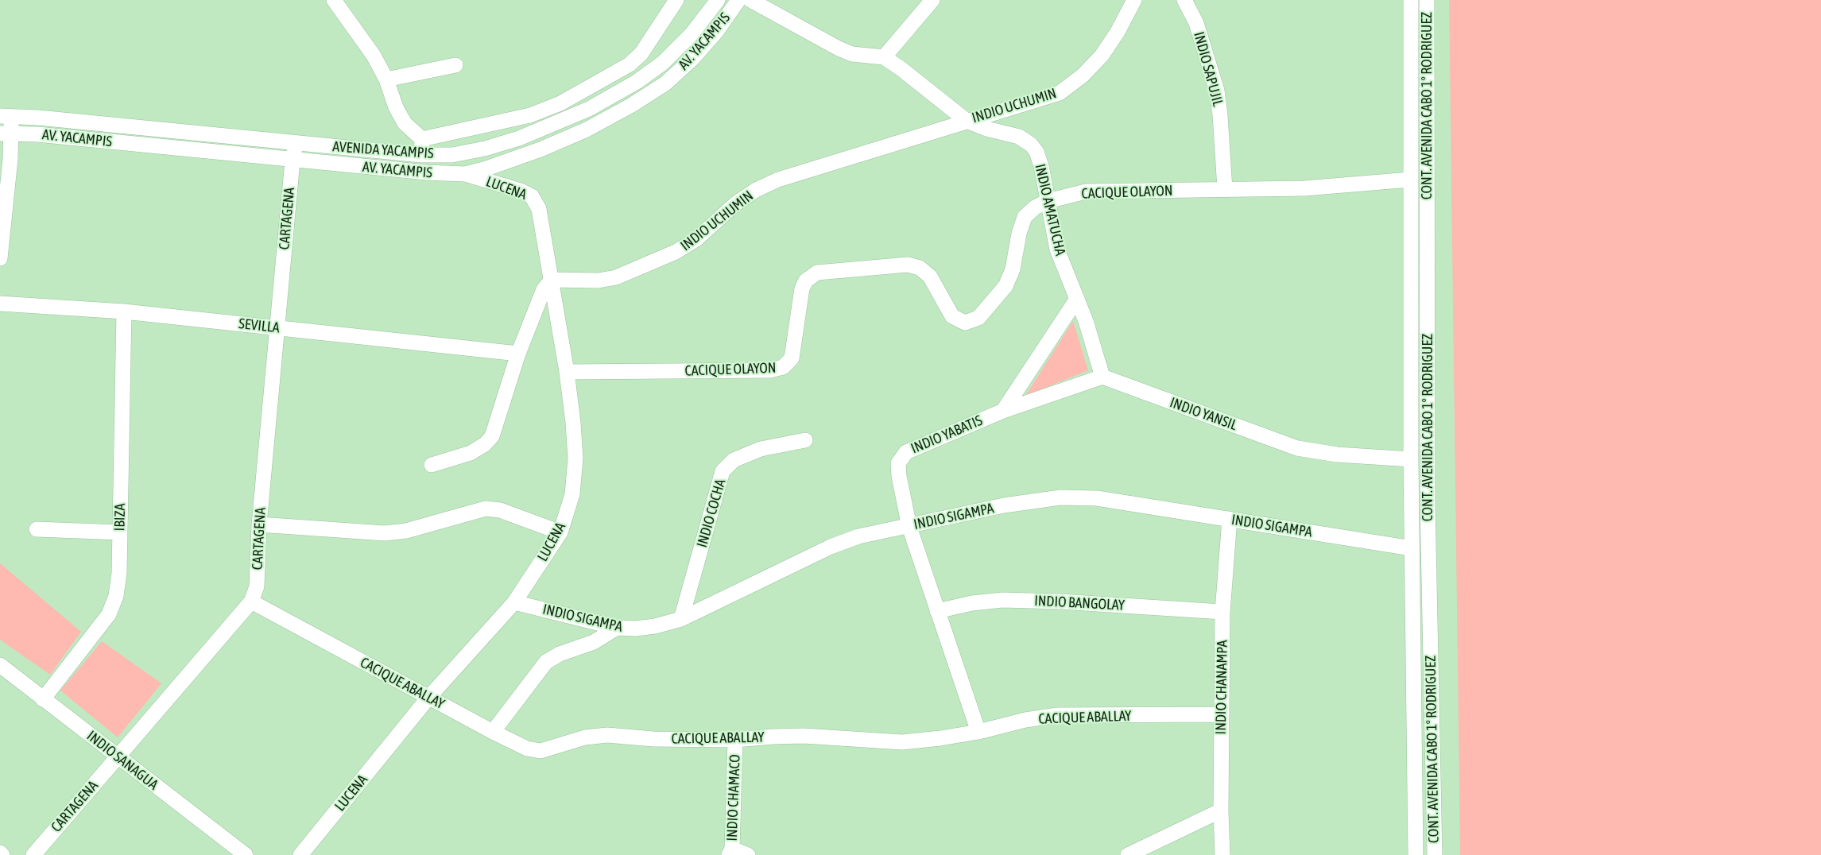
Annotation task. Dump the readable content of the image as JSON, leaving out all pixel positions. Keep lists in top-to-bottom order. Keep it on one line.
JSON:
{"streets":{"street":["AV. YACAMPIS","INDIO SAPUJIL","INDIO UCHUMIN","CONT. AVENIDA CABO 1° RODRIGUEZ","AVENIDA YACAMPIS","LUCENA","CACIQUE OLAYON","INDIO AMATUCHA","CARTAGENA","SEVILLA","INDIO YANSIL","INDIO YABATIS","INDIO COCHA","INDIO SIGAMPA","IBIZA","INDIO BANGOLAY","CACIQUE ABALLAY","INDIO CHANAMPA","INDIO SANAGUA","INDIO CHAMACO"]},"crossings":[["AV. YACAMPIS","LUCENA"],["AV. YACAMPIS","CARTAGENA"],["INDIO SAPUJIL","CACIQUE OLAYON"],["INDIO UCHUMIN","LUCENA"],["INDIO UCHUMIN","INDIO AMATUCHA"],["CONT. AVENIDA CABO 1° RODRIGUEZ","CACIQUE OLAYON"],["CONT. AVENIDA CABO 1° RODRIGUEZ","INDIO YANSIL"],["CONT. AVENIDA CABO 1° RODRIGUEZ","INDIO SIGAMPA"],["AVENIDA YACAMPIS","CARTAGENA"],["LUCENA","CACIQUE OLAYON"],["LUCENA","INDIO SIGAMPA"],["LUCENA","CACIQUE ABALLAY"],["CACIQUE OLAYON","INDIO AMATUCHA"],["INDIO AMATUCHA","INDIO YANSIL"],["CARTAGENA","SEVILLA"],["CARTAGENA","CACIQUE ABALLAY"],["CARTAGENA","INDIO SANAGUA"],["SEVILLA","IBIZA"],["INDIO YABATIS","INDIO SIGAMPA"],["INDIO YABATIS","INDIO BANGOLAY"],["INDIO YABATIS","CACIQUE ABALLAY"],["INDIO COCHA","INDIO SIGAMPA"],["INDIO SIGAMPA","INDIO CHANAMPA"],["IBIZA","INDIO SANAGUA"],["INDIO BANGOLAY","INDIO CHANAMPA"],["CACIQUE ABALLAY","INDIO CHANAMPA"],["CACIQUE ABALLAY","INDIO CHAMACO"]]}
